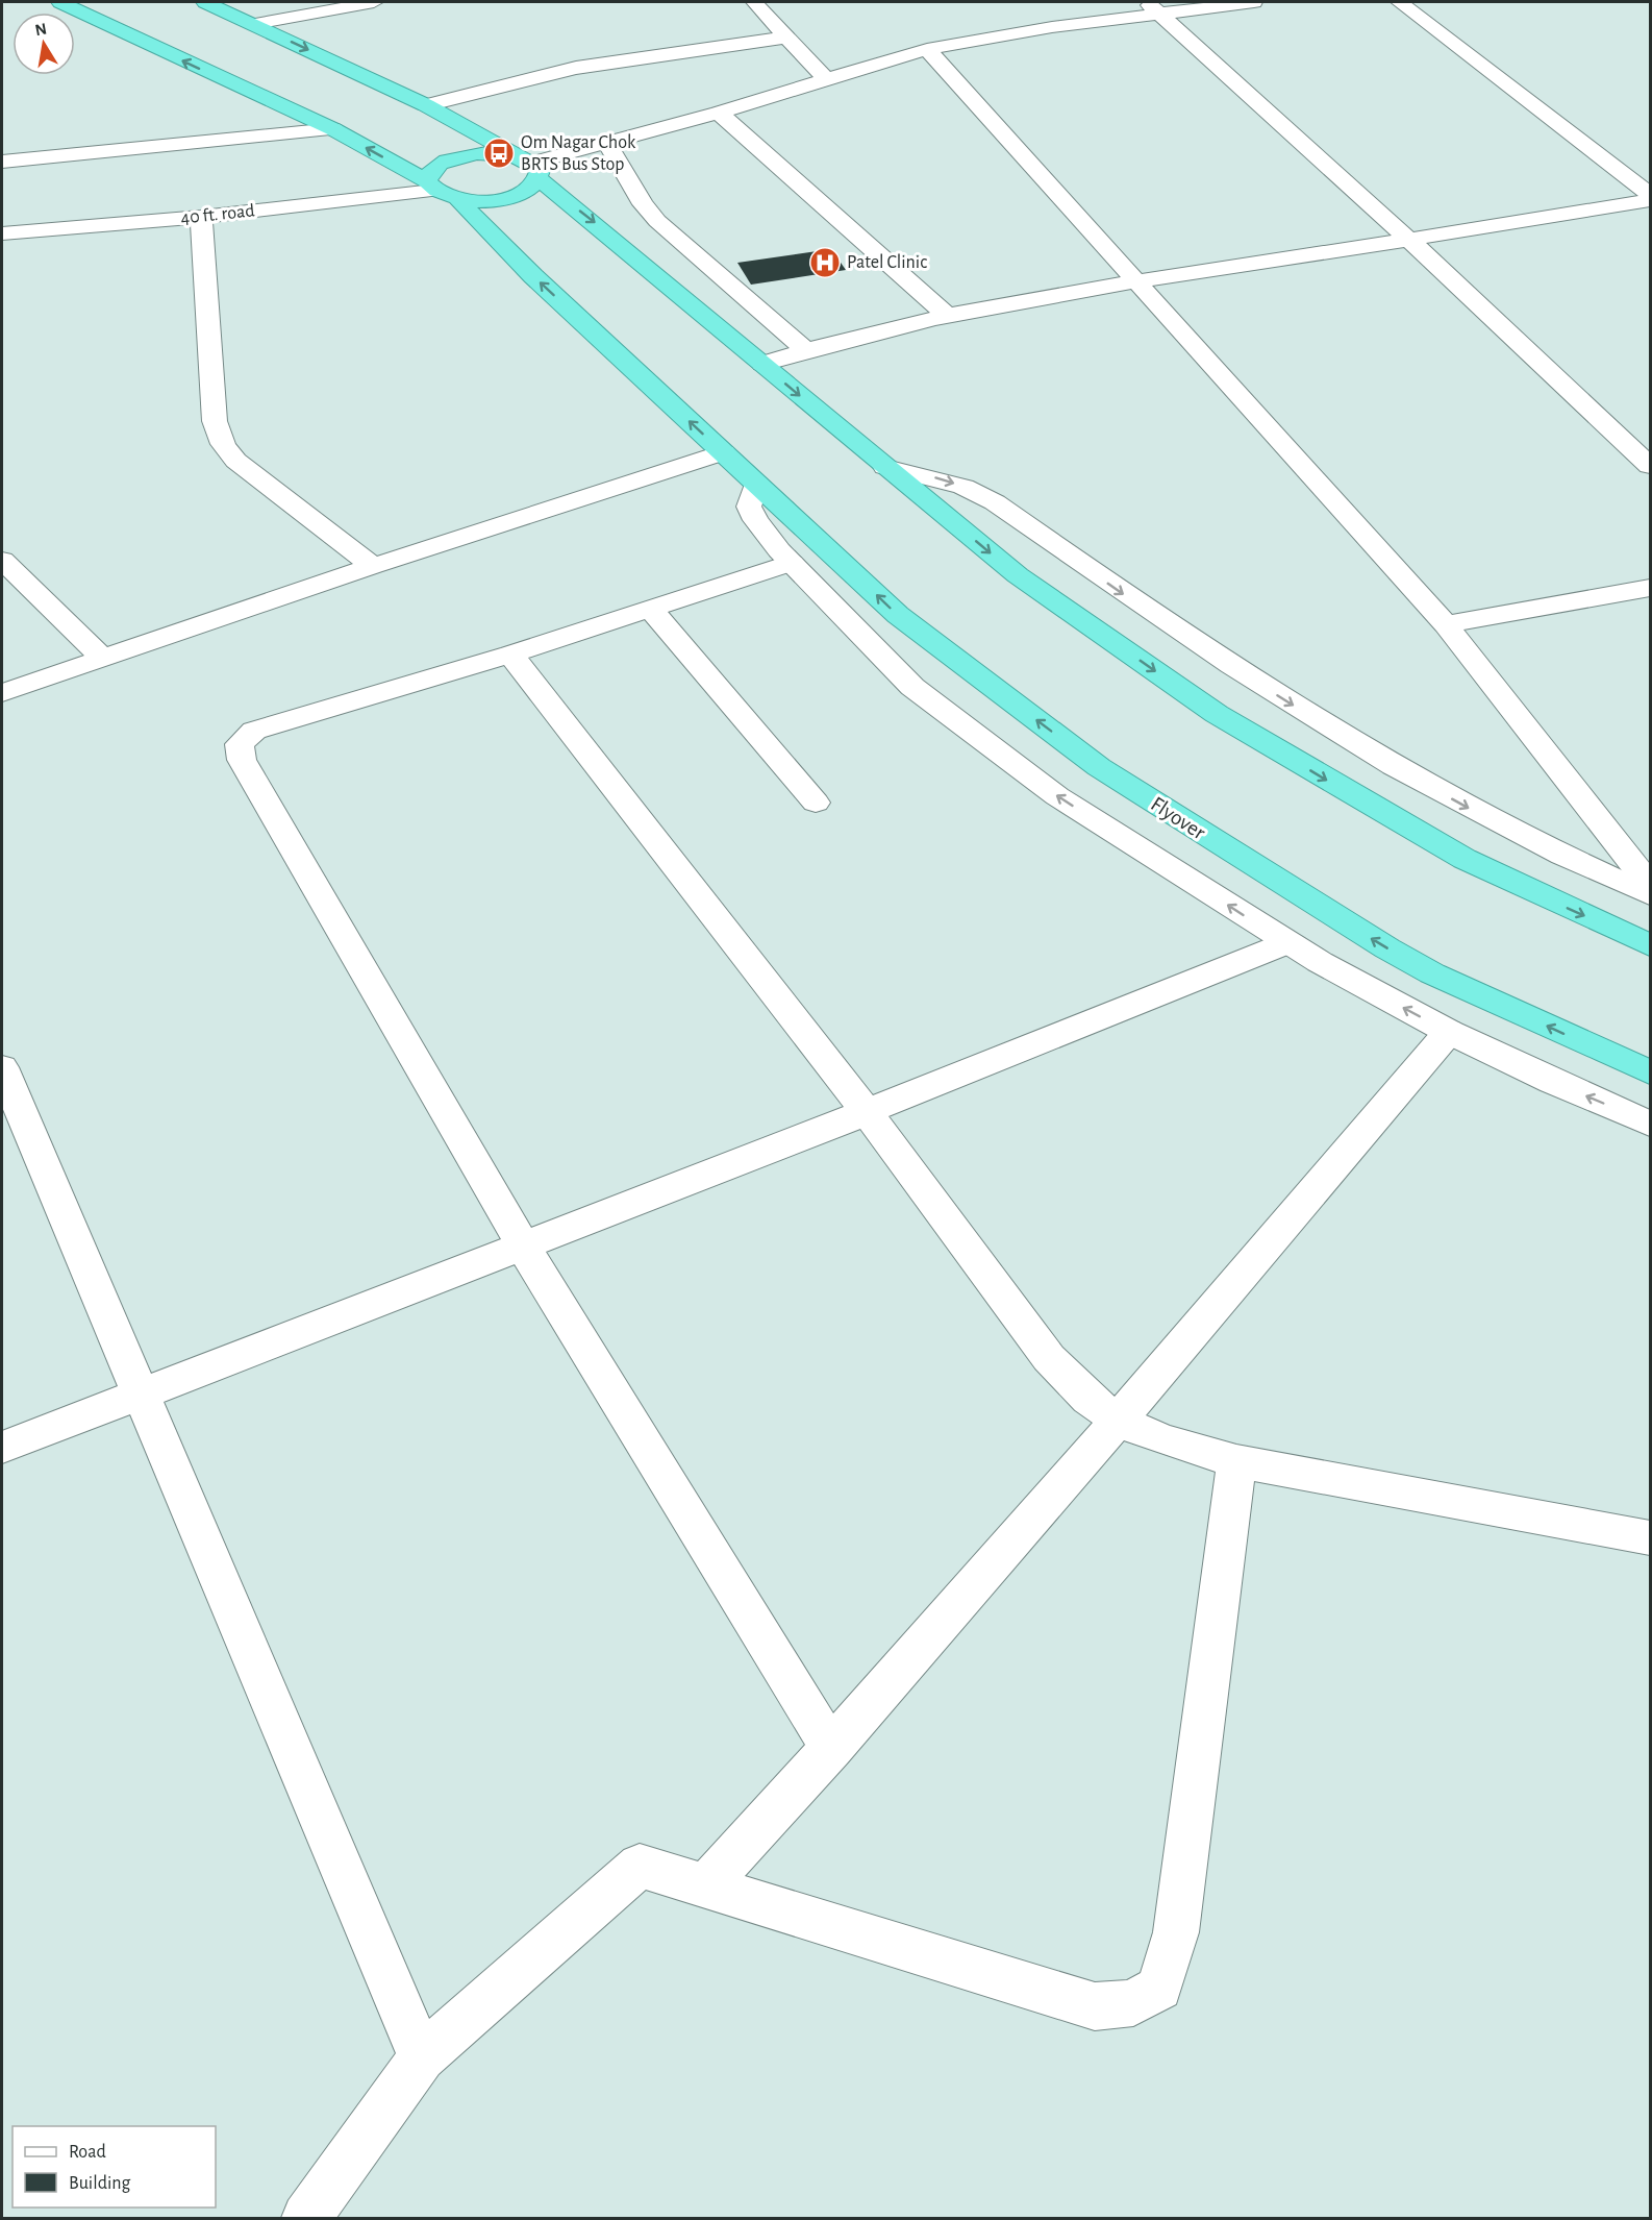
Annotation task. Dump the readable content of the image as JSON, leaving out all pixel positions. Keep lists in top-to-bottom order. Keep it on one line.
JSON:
{"streets":{"highway":["Flyover"],"street":["40 ft. road"]},"places":{"bus stop":["Om Nagar Chok BRTS Bus Stop"],"hospital":["Patel Clinic"]},"legend":["Road","Building"],"north":"top"}
